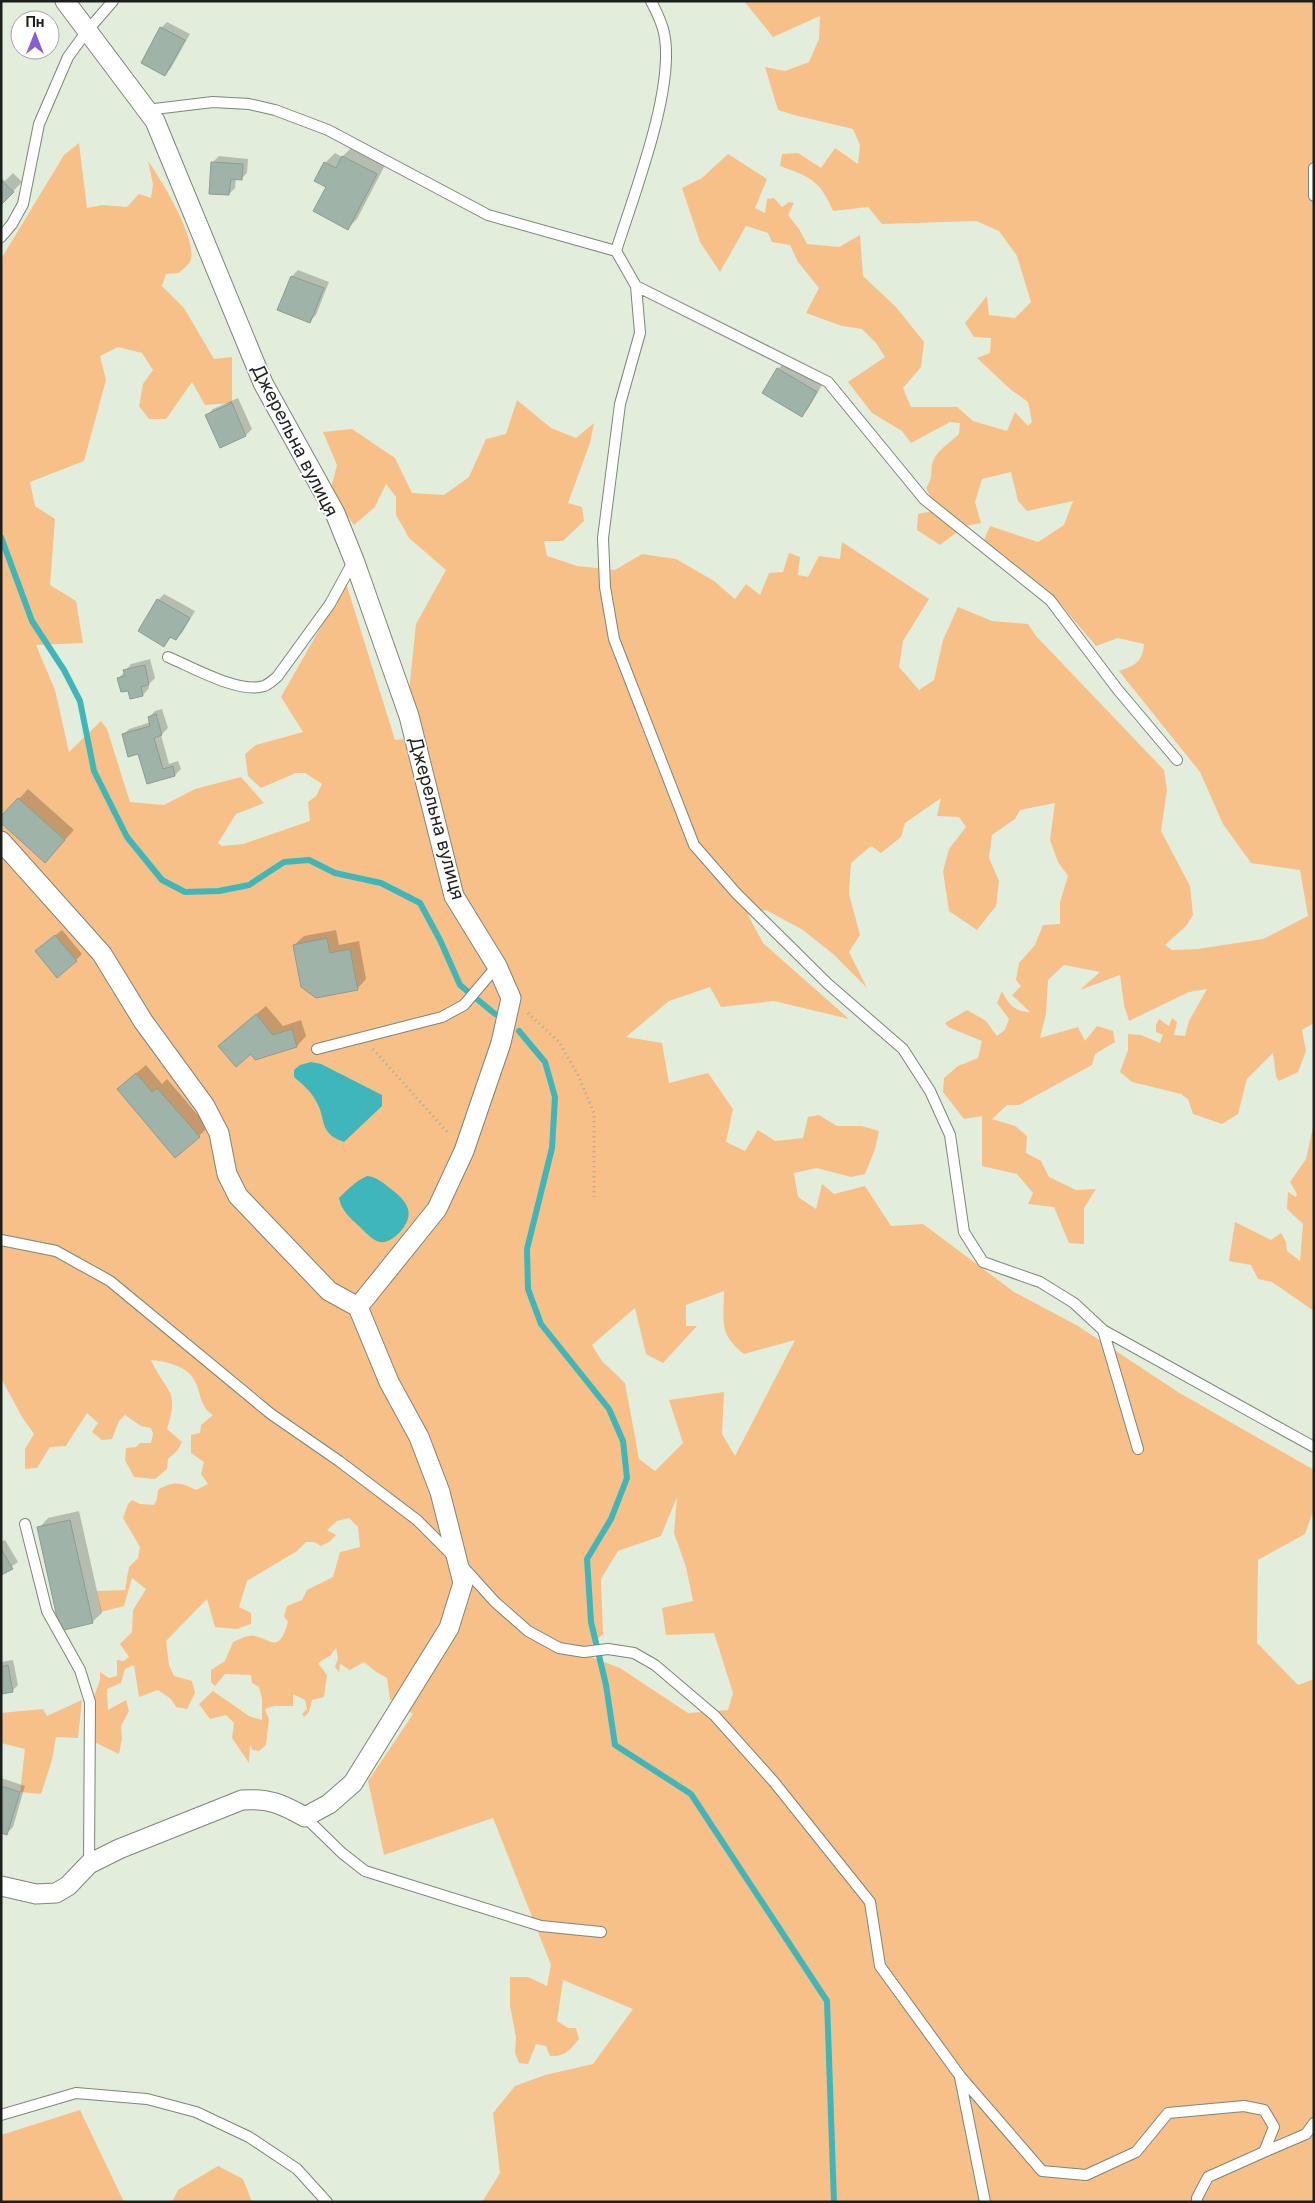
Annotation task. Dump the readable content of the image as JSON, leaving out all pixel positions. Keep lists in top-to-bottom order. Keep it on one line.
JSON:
{"streets":{"street":["Джерельна вулиця"]},"north":"top"}
